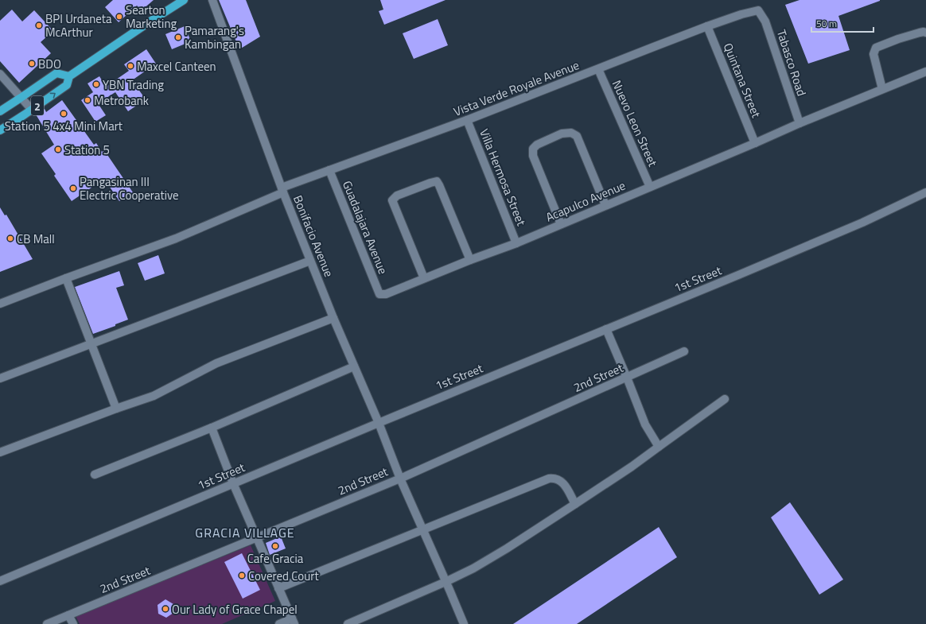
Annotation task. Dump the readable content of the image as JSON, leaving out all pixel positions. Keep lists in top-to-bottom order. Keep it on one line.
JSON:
{"streets":{"main road":["2"],"street":["Tabasco Road","Quintana Street","Vista Verde Royale Avenue","Nuevo Leon Street","Villa Hermosa Street","Acapulco Avenue","Guadalajara Avenue","Bonifacio Avenue","1st Street","2nd Street"]},"crossings":[["Tabasco Road","Vista Verde Royale Avenue"],["Tabasco Road","Acapulco Avenue"],["Quintana Street","Vista Verde Royale Avenue"],["Quintana Street","Acapulco Avenue"],["Vista Verde Royale Avenue","Nuevo Leon Street"],["Vista Verde Royale Avenue","Villa Hermosa Street"],["Vista Verde Royale Avenue","Guadalajara Avenue"],["Vista Verde Royale Avenue","Bonifacio Avenue"],["Nuevo Leon Street","Acapulco Avenue"],["Villa Hermosa Street","Acapulco Avenue"],["Acapulco Avenue","Guadalajara Avenue"],["Bonifacio Avenue","1st Street"],["Bonifacio Avenue","2nd Street"]],"districts":["GRACIA VILLAGE"],"places":["Searton Marketing","BPI Urdaneta McArthur","Pamarang's Kambingan","BDO","Maxcel Canteen","YBN Trading","Metrobank","Station 5 4x4 Mini Mart","Station 5","Pangasinan III Electric Cooperative","CB Mall","Cafe Gracia","Covered Court","Our Lady of Grace Chapel"],"scale_bar":"50 m"}
